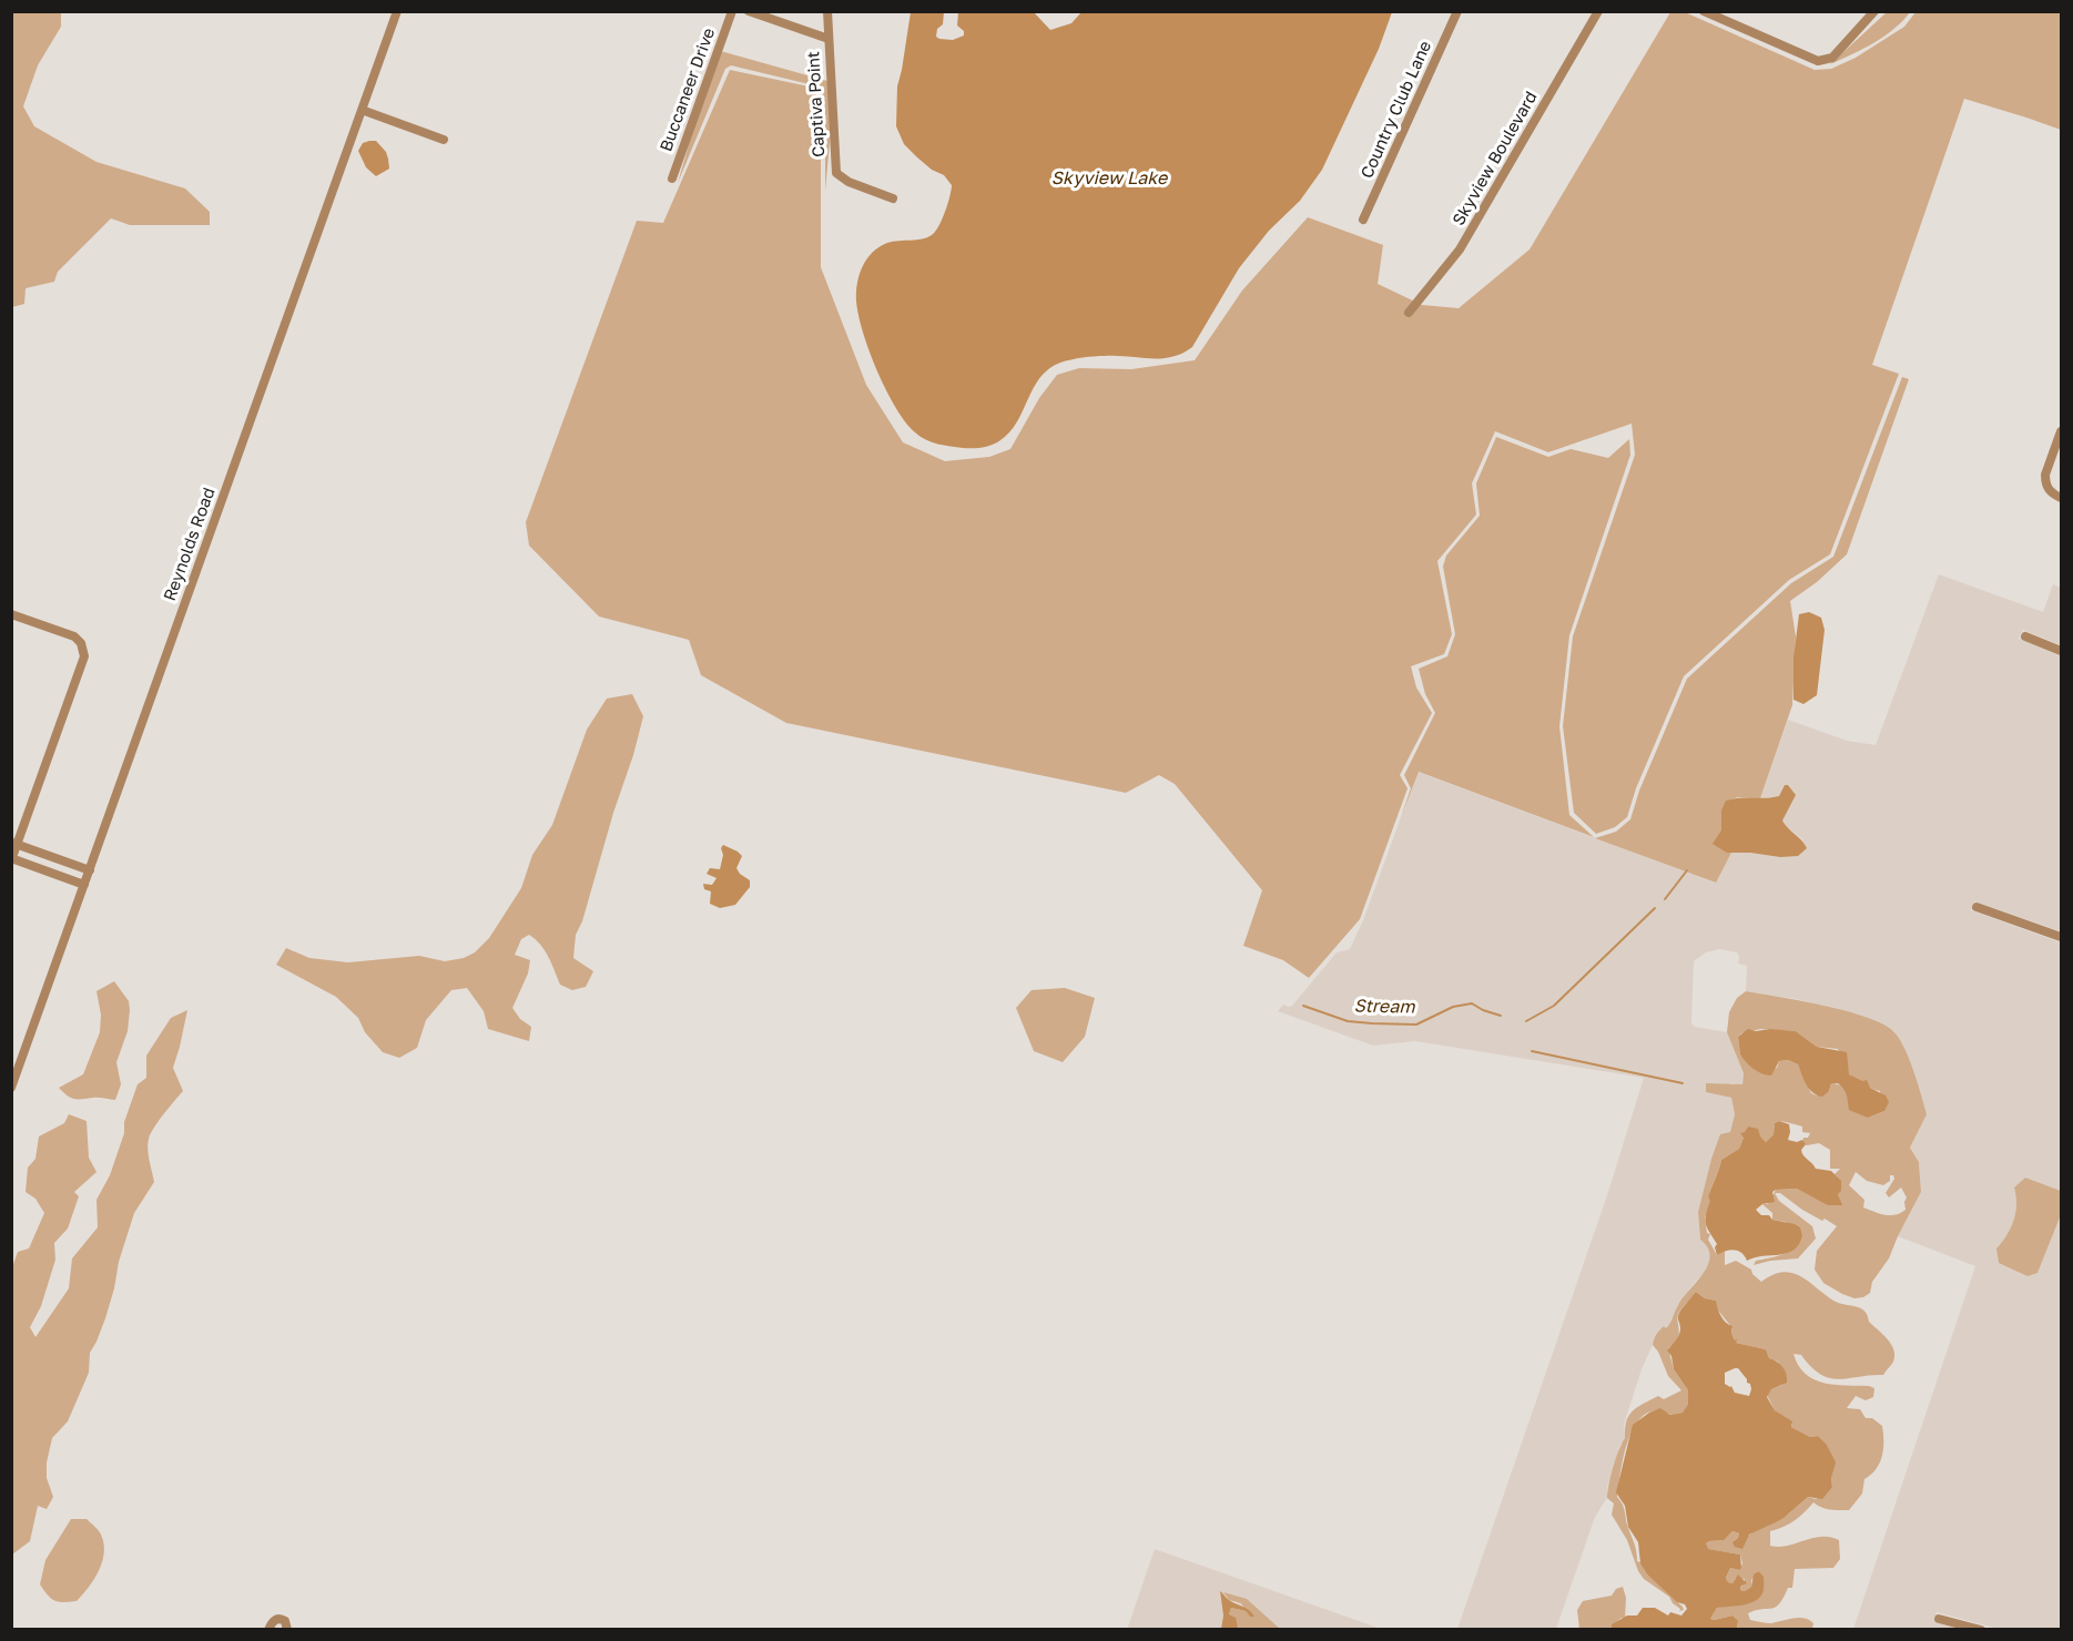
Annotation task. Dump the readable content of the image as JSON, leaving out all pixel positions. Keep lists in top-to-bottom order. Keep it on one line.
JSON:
{"streets":{"street":["Buccaneer Drive","Captiva Point","Country Club Lane","Skyview Boulevard","Reynolds Road"]},"water":["Skyview Lake","Stream"]}
